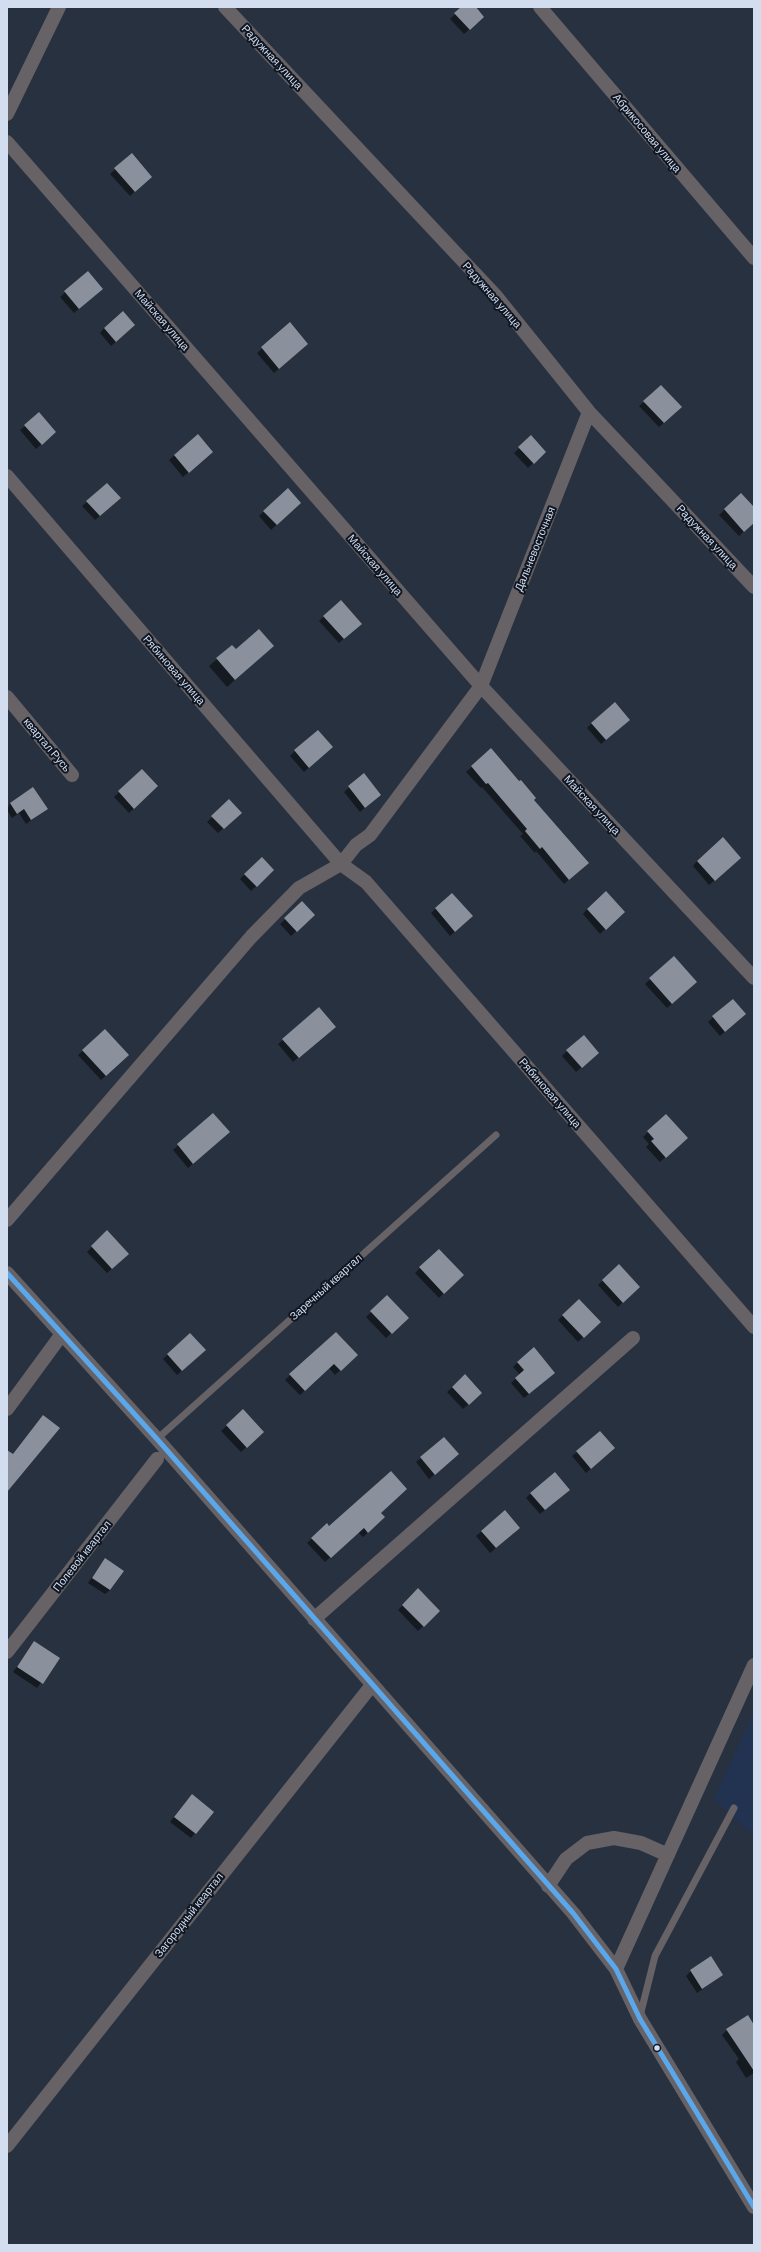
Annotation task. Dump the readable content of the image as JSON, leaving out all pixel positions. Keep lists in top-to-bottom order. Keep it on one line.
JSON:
{"streets":{"street":["Радужная улица","Абрикосовая улица","Майская улица","Дальневосточная","Рябиновая улица","квартал Русь","Полевой квартал","Загородный квартал"],"lane":["Заречный квартал"]},"crossings":[["Радужная улица","Дальневосточная"],["Майская улица","Дальневосточная"]]}
